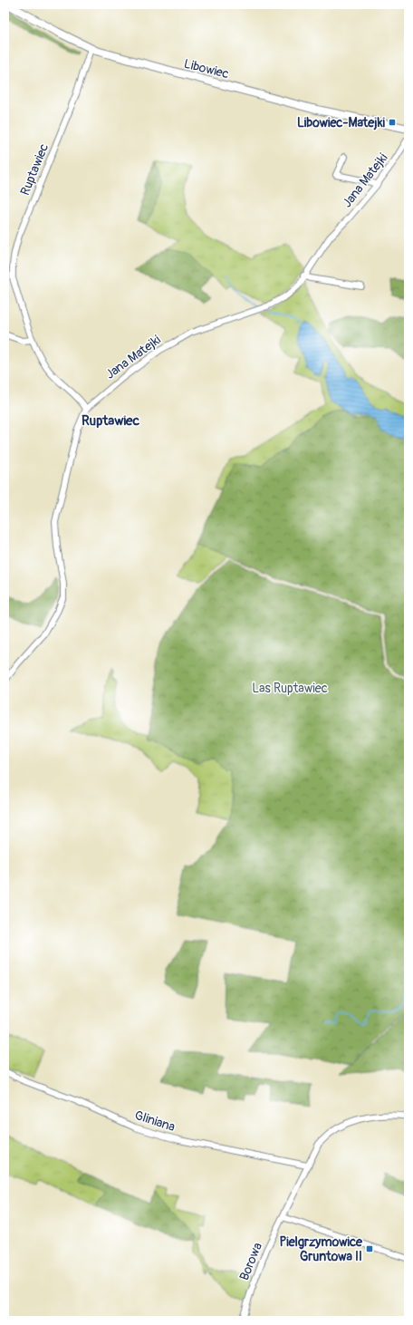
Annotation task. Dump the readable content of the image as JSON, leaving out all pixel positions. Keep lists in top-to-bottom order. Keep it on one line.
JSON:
{"streets":{"street":["Libowiec","Ruptawiec","Jana Matejki","Gliniana","Borowa"]},"crossings":[["Libowiec","Ruptawiec"],["Ruptawiec","Jana Matejki"],["Gliniana","Borowa"]],"districts":["Ruptawiec"],"parks":["Las Ruptawiec"],"places":{"transit":["Libowiec-Matejki","Pielgrzymowice Gruntowa II"]}}
